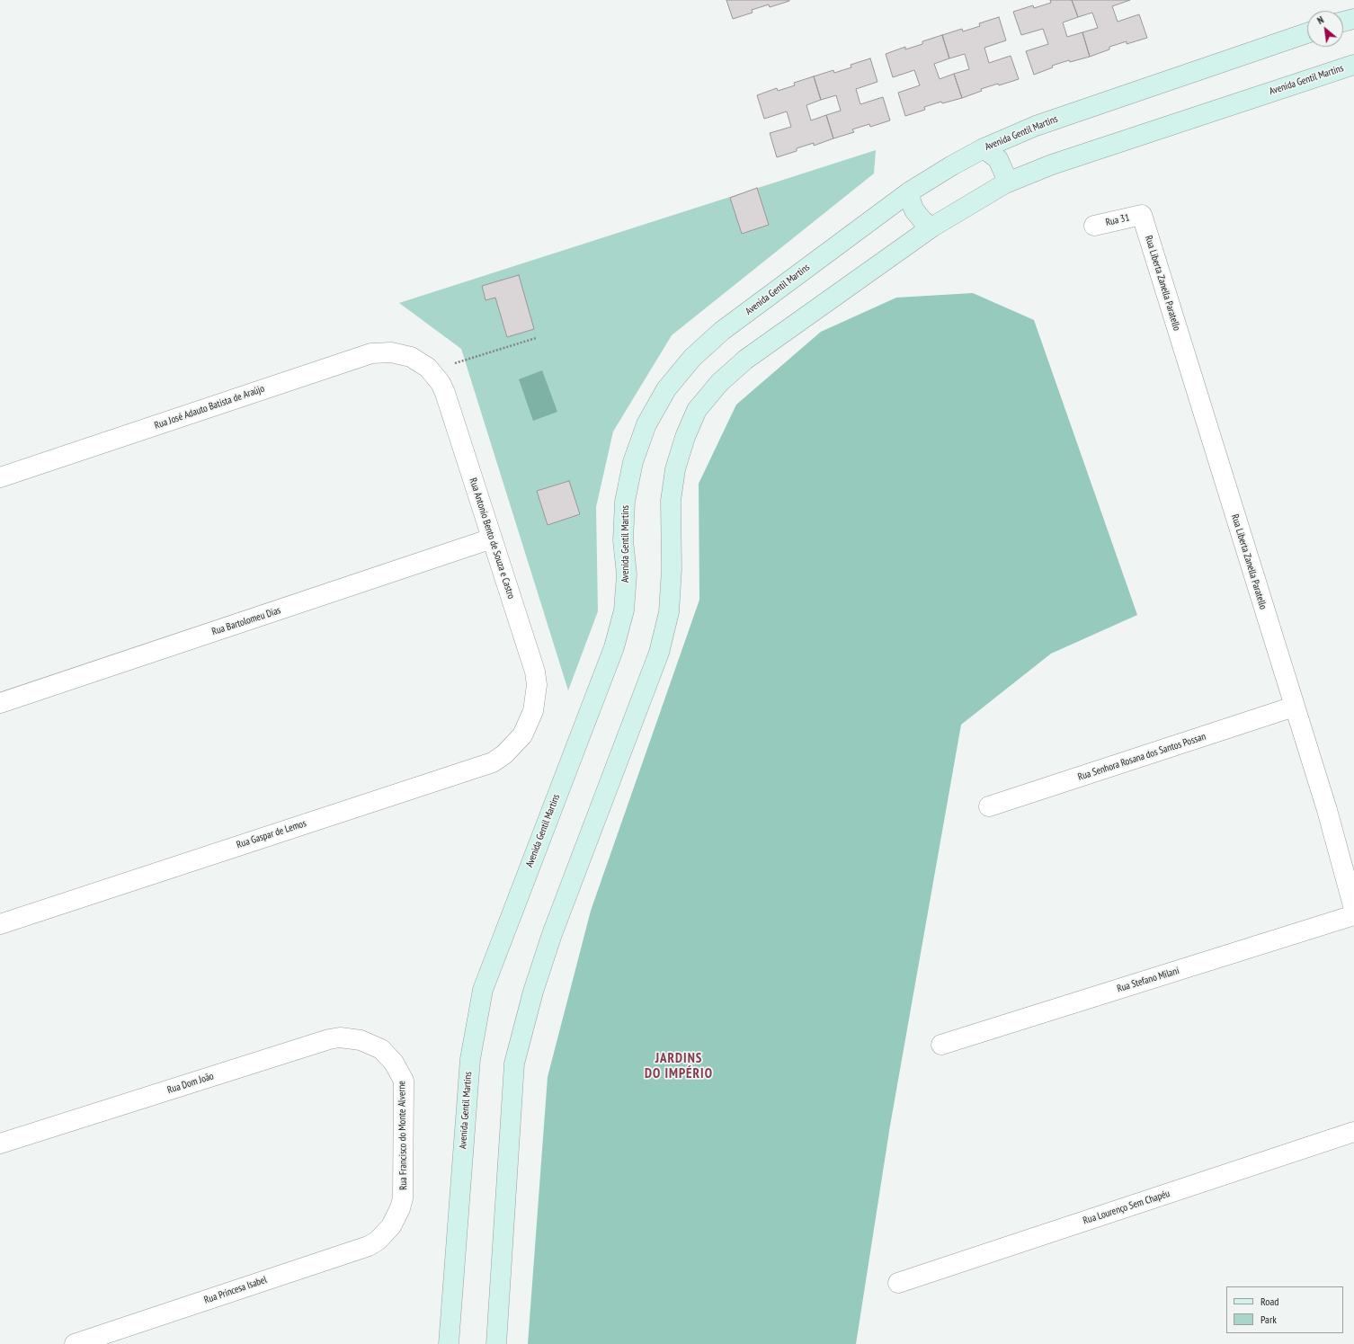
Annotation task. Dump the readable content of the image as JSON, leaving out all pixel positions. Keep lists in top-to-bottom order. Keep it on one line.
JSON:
{"streets":{"main road":["Avenida Gentil Martins"],"street":["Rua 31","Rua Liberta Zanella Paratello","Rua José Adauto Batista de Araújo","Rua Antonio Bento de Souza e Castro","Rua Bartolomeu Dias","Rua Senhora Rosana dos Santos Possan","Rua Gaspar de Lemos","Rua Stefano Milani","Rua Dom João","Rua Francisco do Monte Alverne","Rua Lourenço Sem Chapéu","Rua Princesa Isabel"]},"crossings":[["Rua 31","Rua Liberta Zanella Paratello"],["Rua Liberta Zanella Paratello","Rua Senhora Rosana dos Santos Possan"],["Rua José Adauto Batista de Araújo","Rua Antonio Bento de Souza e Castro"],["Rua Antonio Bento de Souza e Castro","Rua Bartolomeu Dias"],["Rua Antonio Bento de Souza e Castro","Rua Gaspar de Lemos"],["Rua Dom João","Rua Francisco do Monte Alverne"],["Rua Francisco do Monte Alverne","Rua Princesa Isabel"]],"districts":["JARDINS DO IMPÉRIO"],"legend":["Road","Park"],"north":"top left"}
